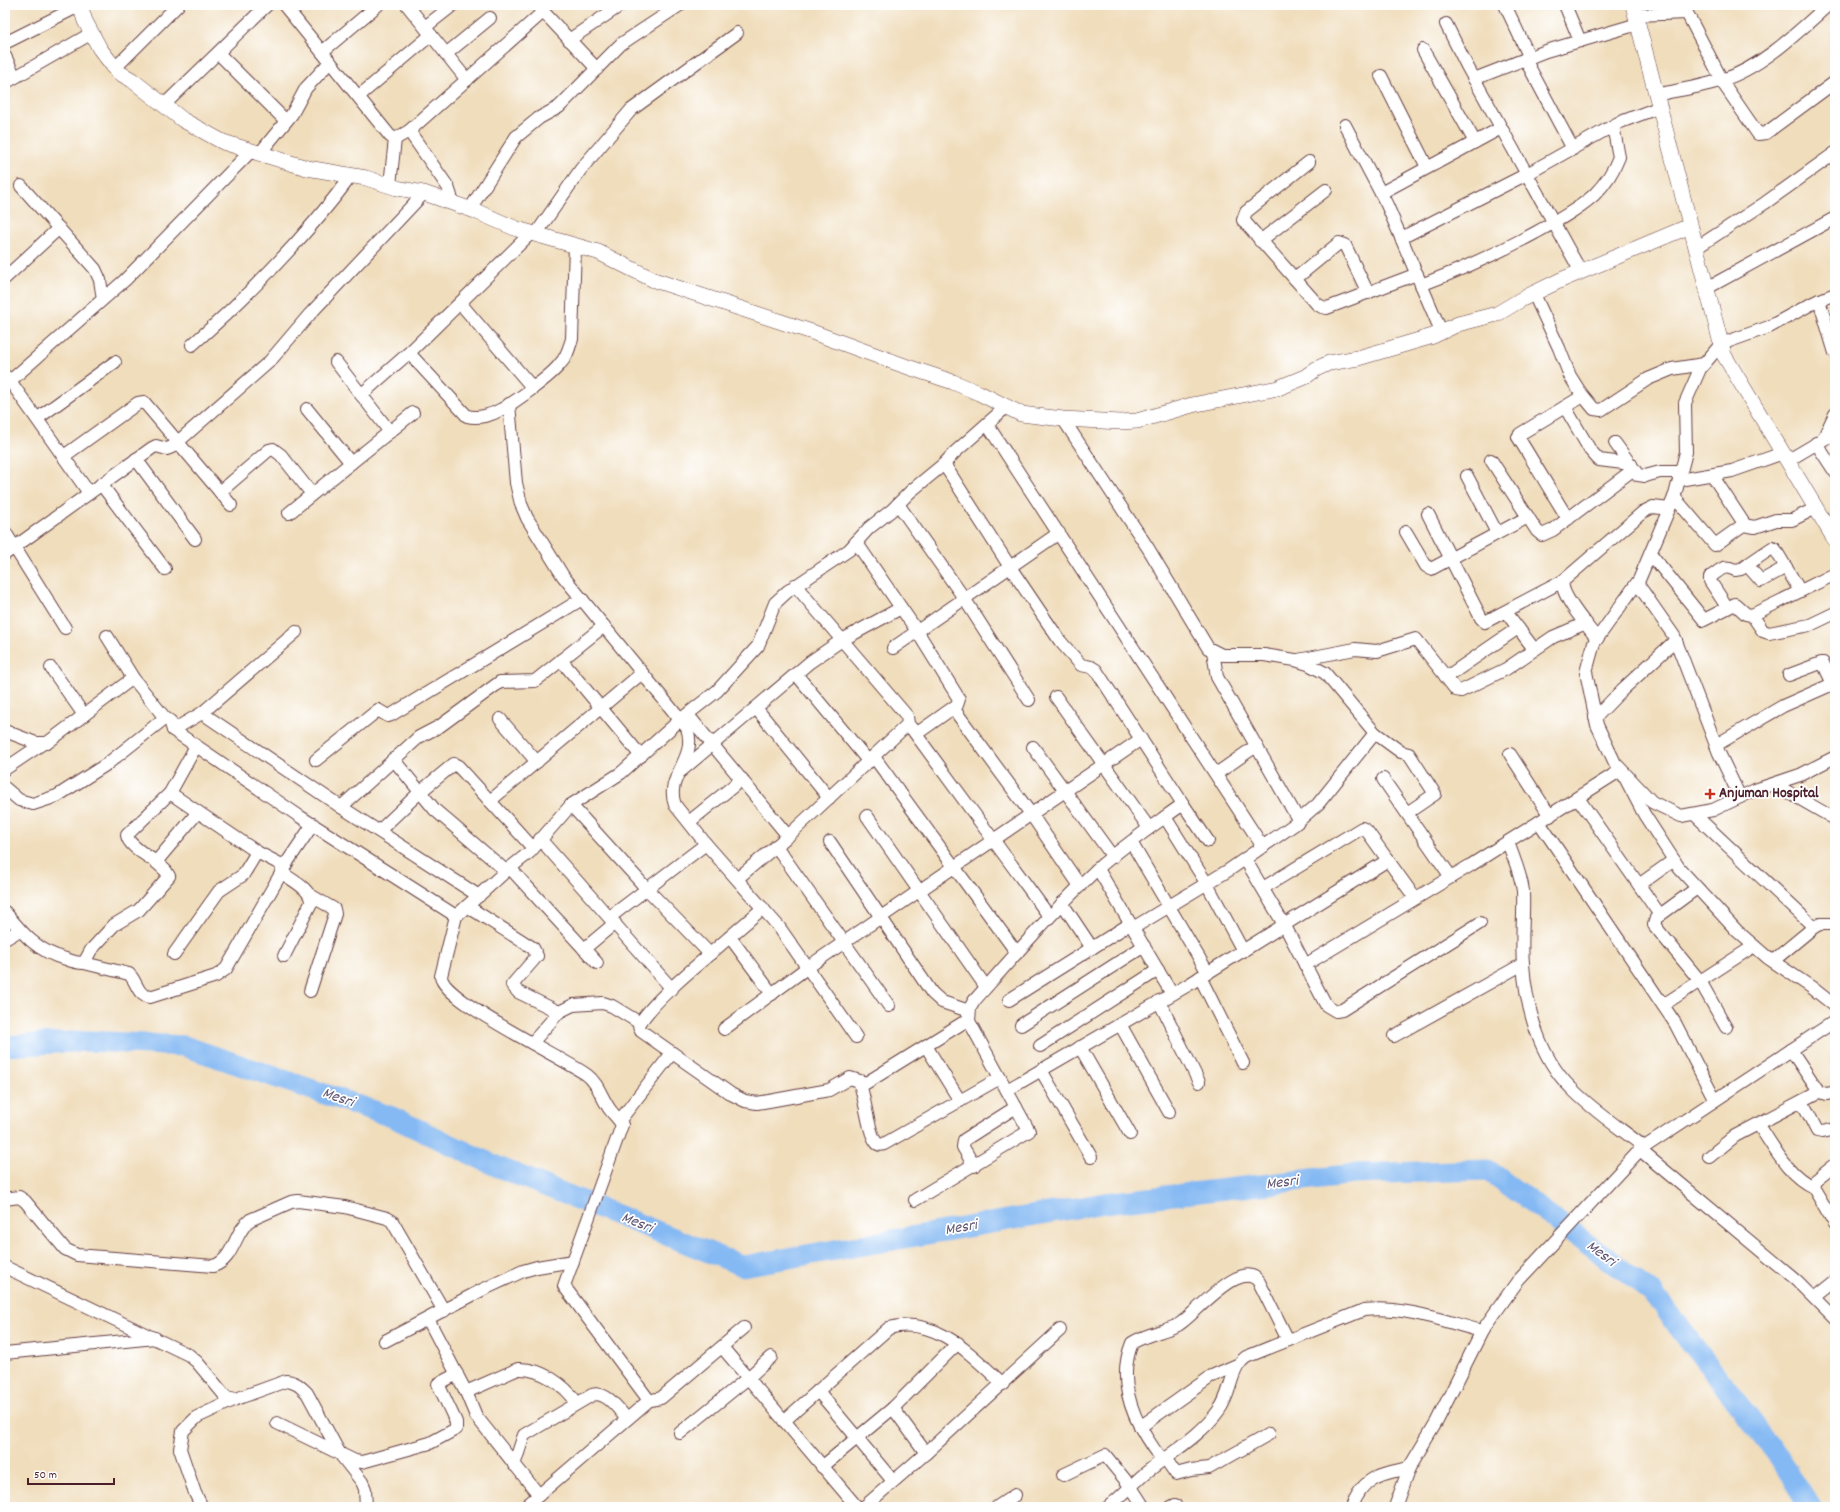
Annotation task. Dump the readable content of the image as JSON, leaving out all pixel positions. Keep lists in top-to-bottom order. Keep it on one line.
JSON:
{"water":["Mesri"],"places":{"health":["Anjuman Hospital"]},"scale_bar":"50 m"}
